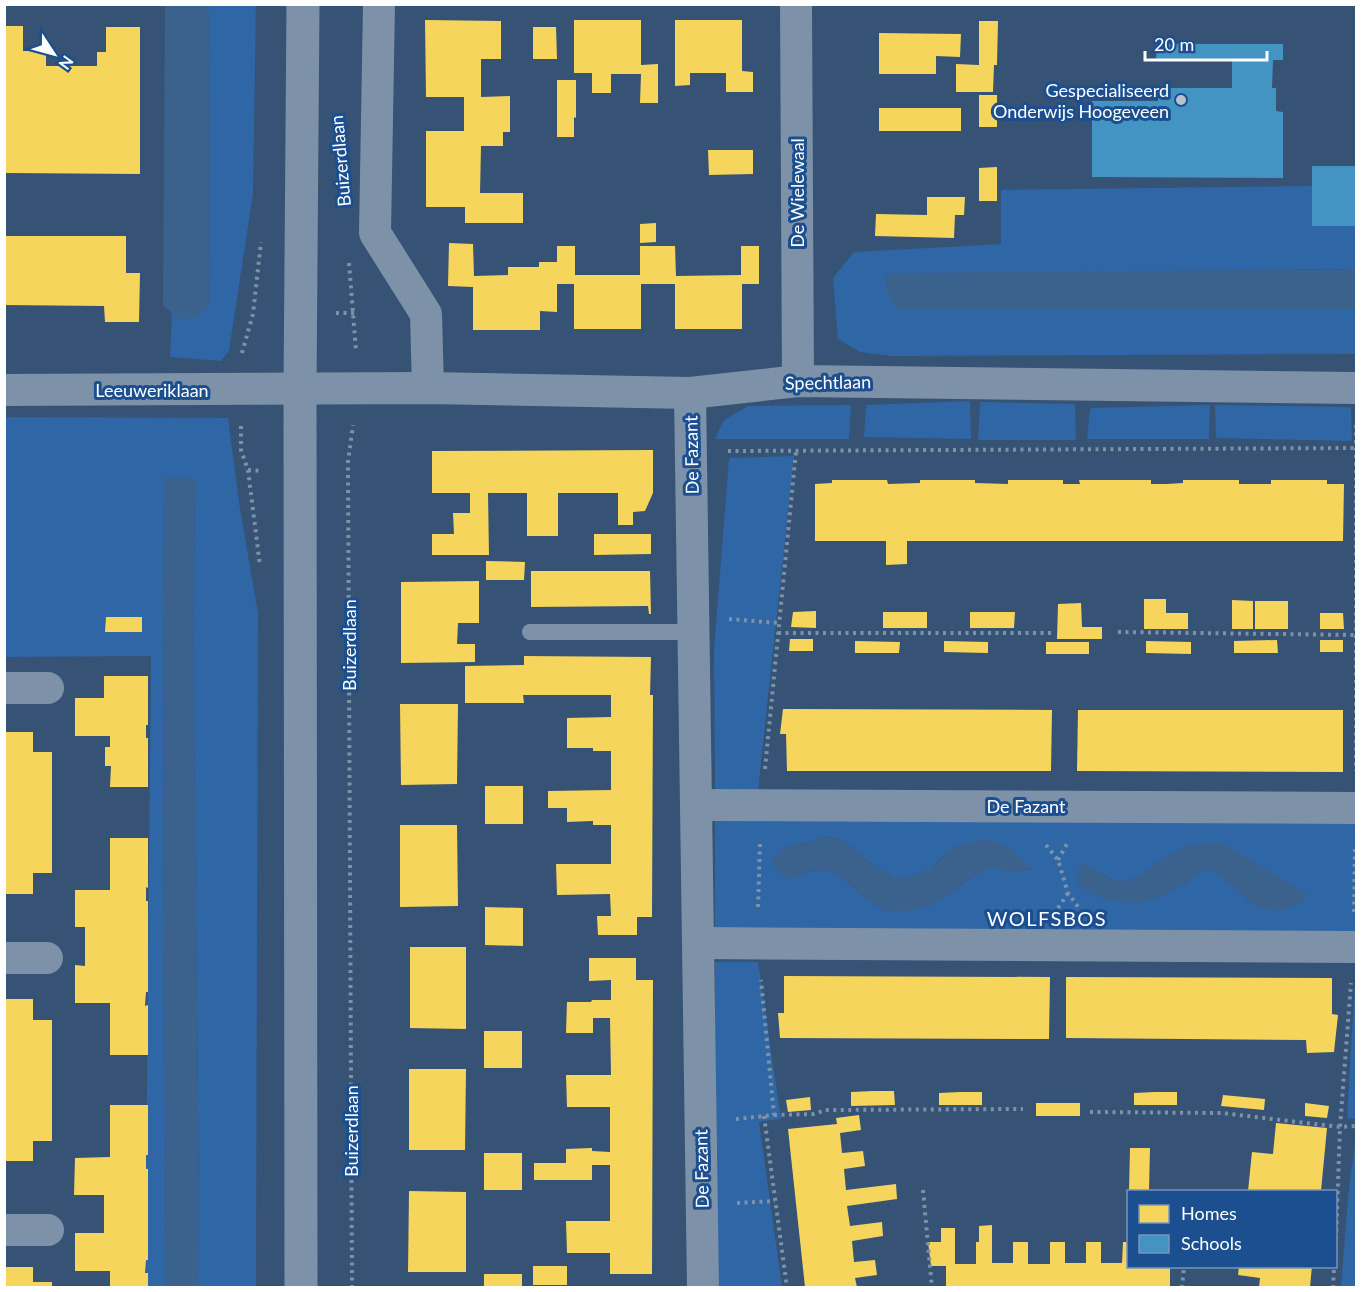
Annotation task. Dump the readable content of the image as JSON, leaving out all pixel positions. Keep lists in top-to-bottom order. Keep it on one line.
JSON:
{"streets":{"street":["Buizerdlaan","De Wielewaal","Spechtlaan","Leeuweriklaan","De Fazant"]},"crossings":[["Buizerdlaan","Spechtlaan"],["Buizerdlaan","Leeuweriklaan"],["De Wielewaal","Spechtlaan"],["Spechtlaan","Leeuweriklaan"],["Spechtlaan","De Fazant"]],"districts":["WOLFSBOS"],"places":["Gespecialiseerd Onderwijs Hoogeveen"],"legend":["Homes","Schools"],"scale_bar":"20 m","north":"bottom right"}
